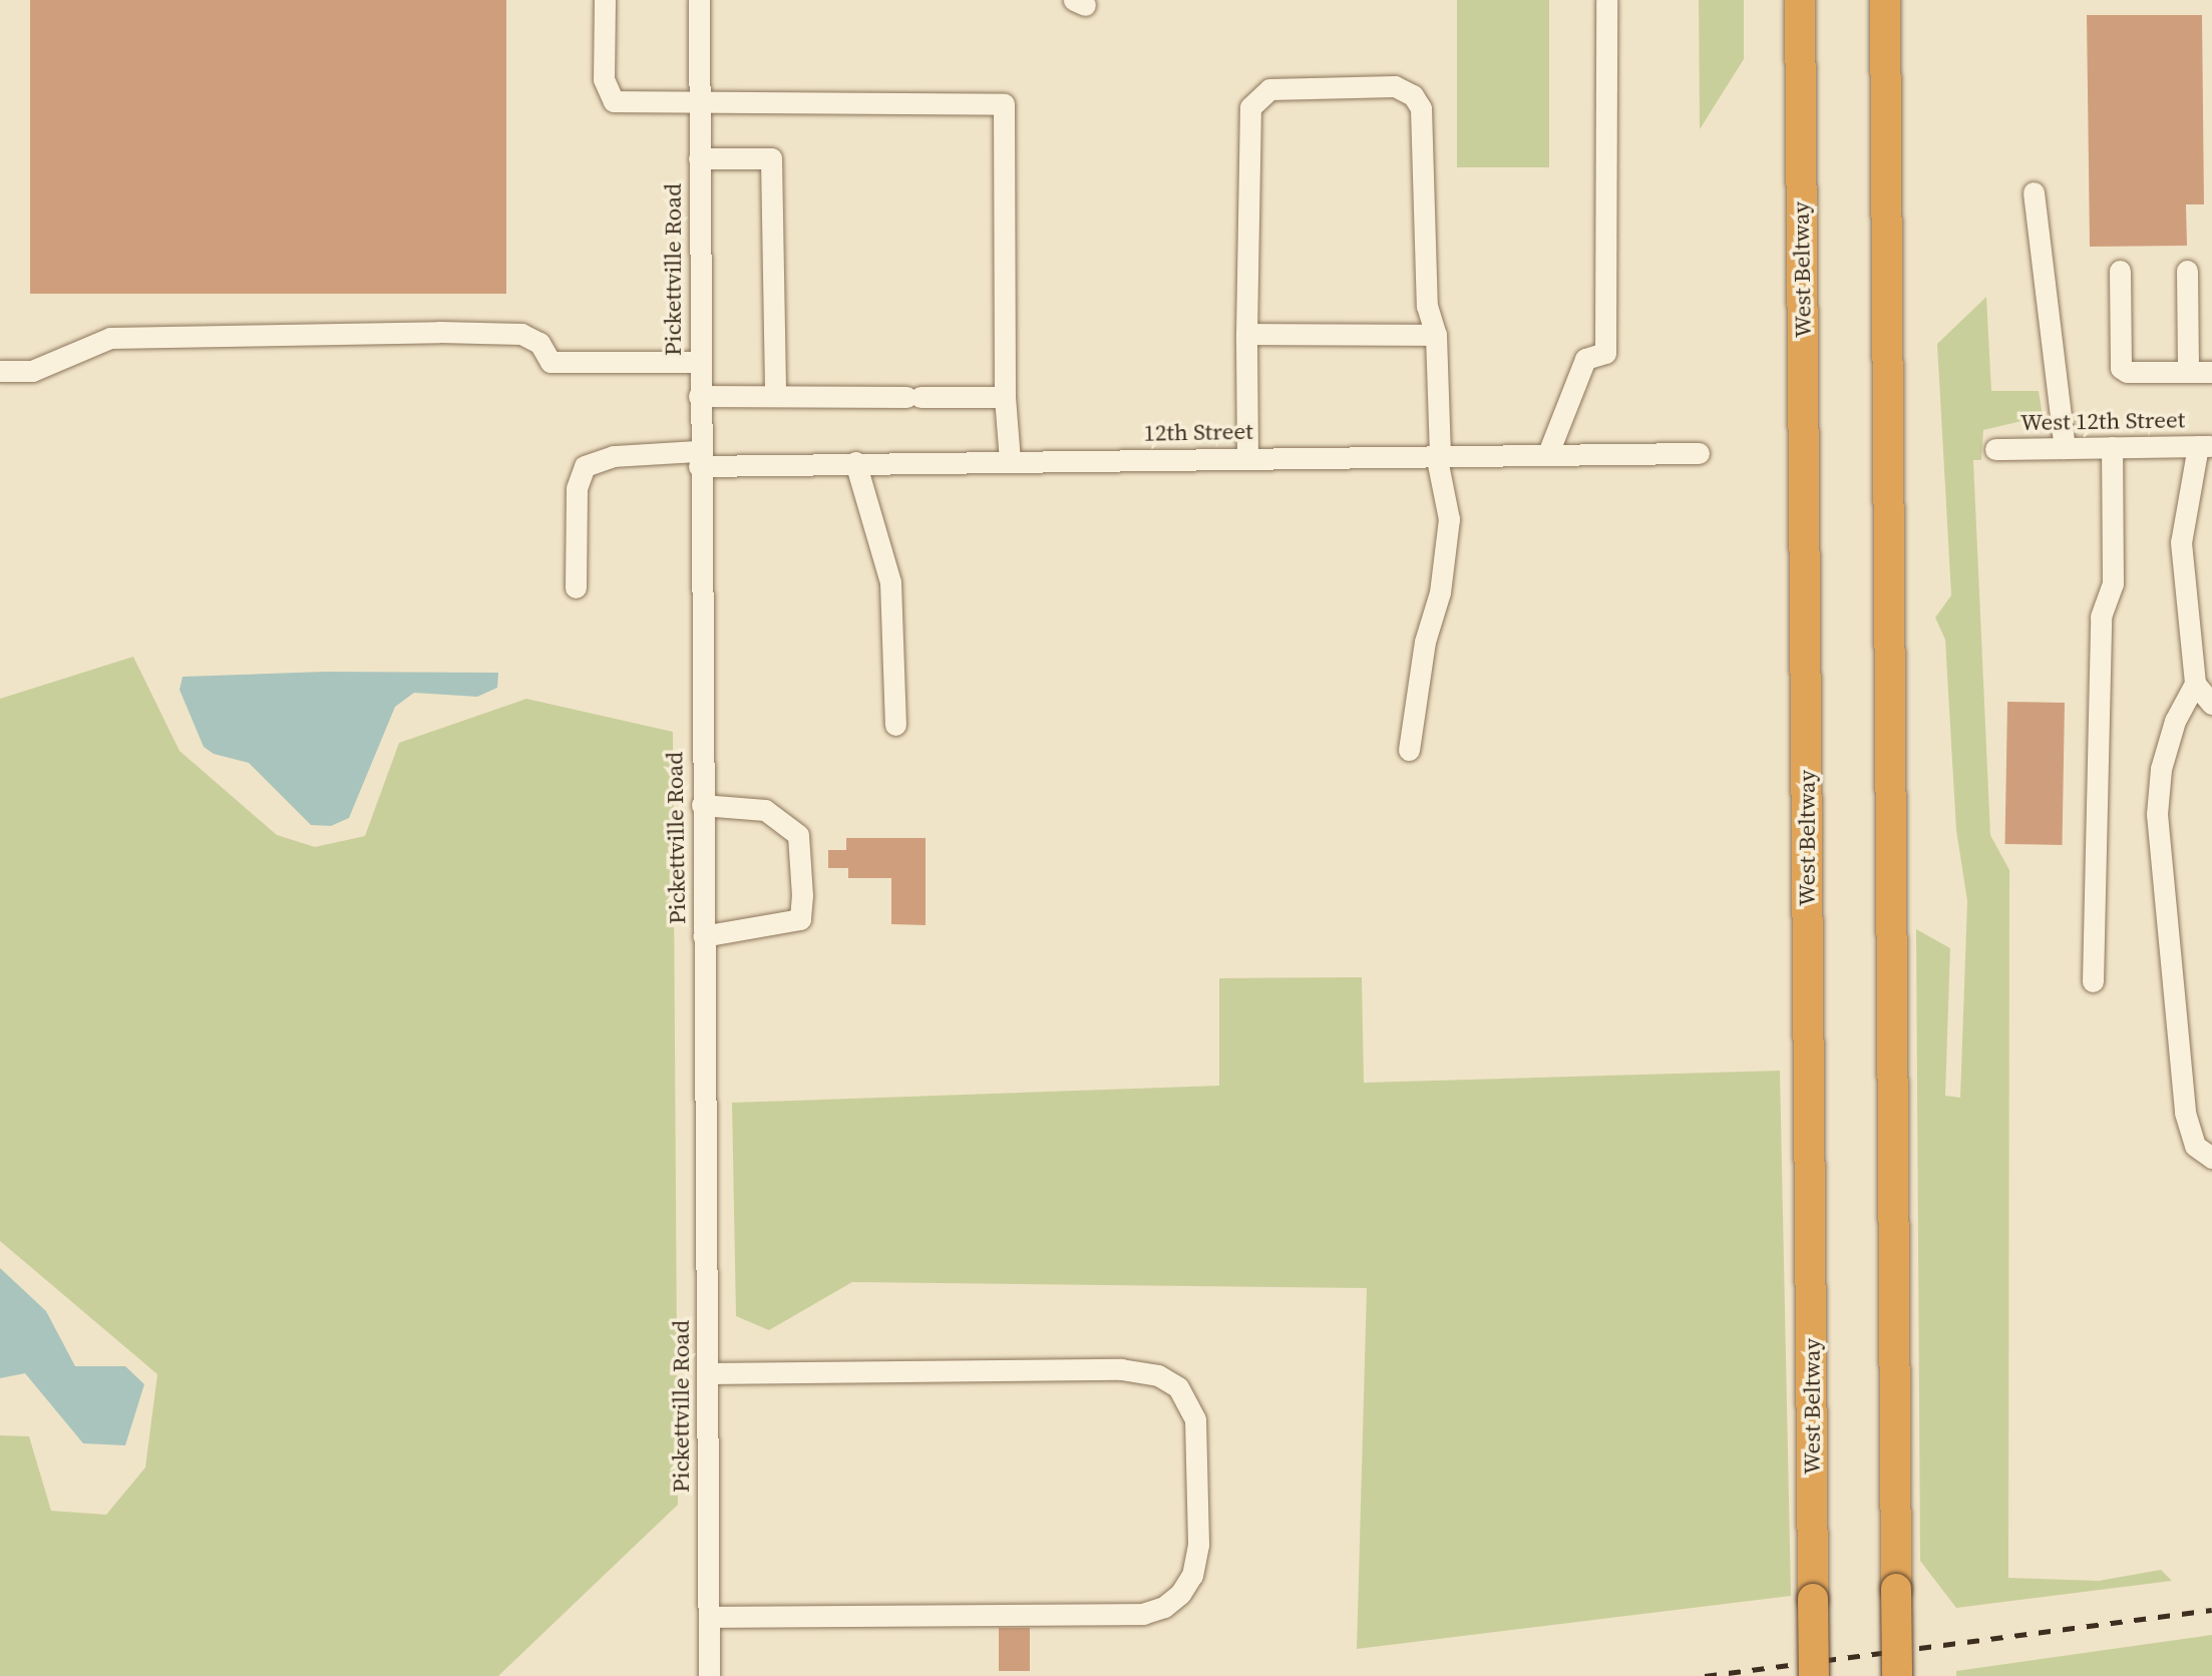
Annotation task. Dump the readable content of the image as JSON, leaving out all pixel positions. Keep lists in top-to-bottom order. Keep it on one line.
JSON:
{"streets":{"highway":["West Beltway"],"street":["Pickettville Road","West 12th Street","12th Street"]},"crossings":[["Pickettville Road","12th Street"]]}
